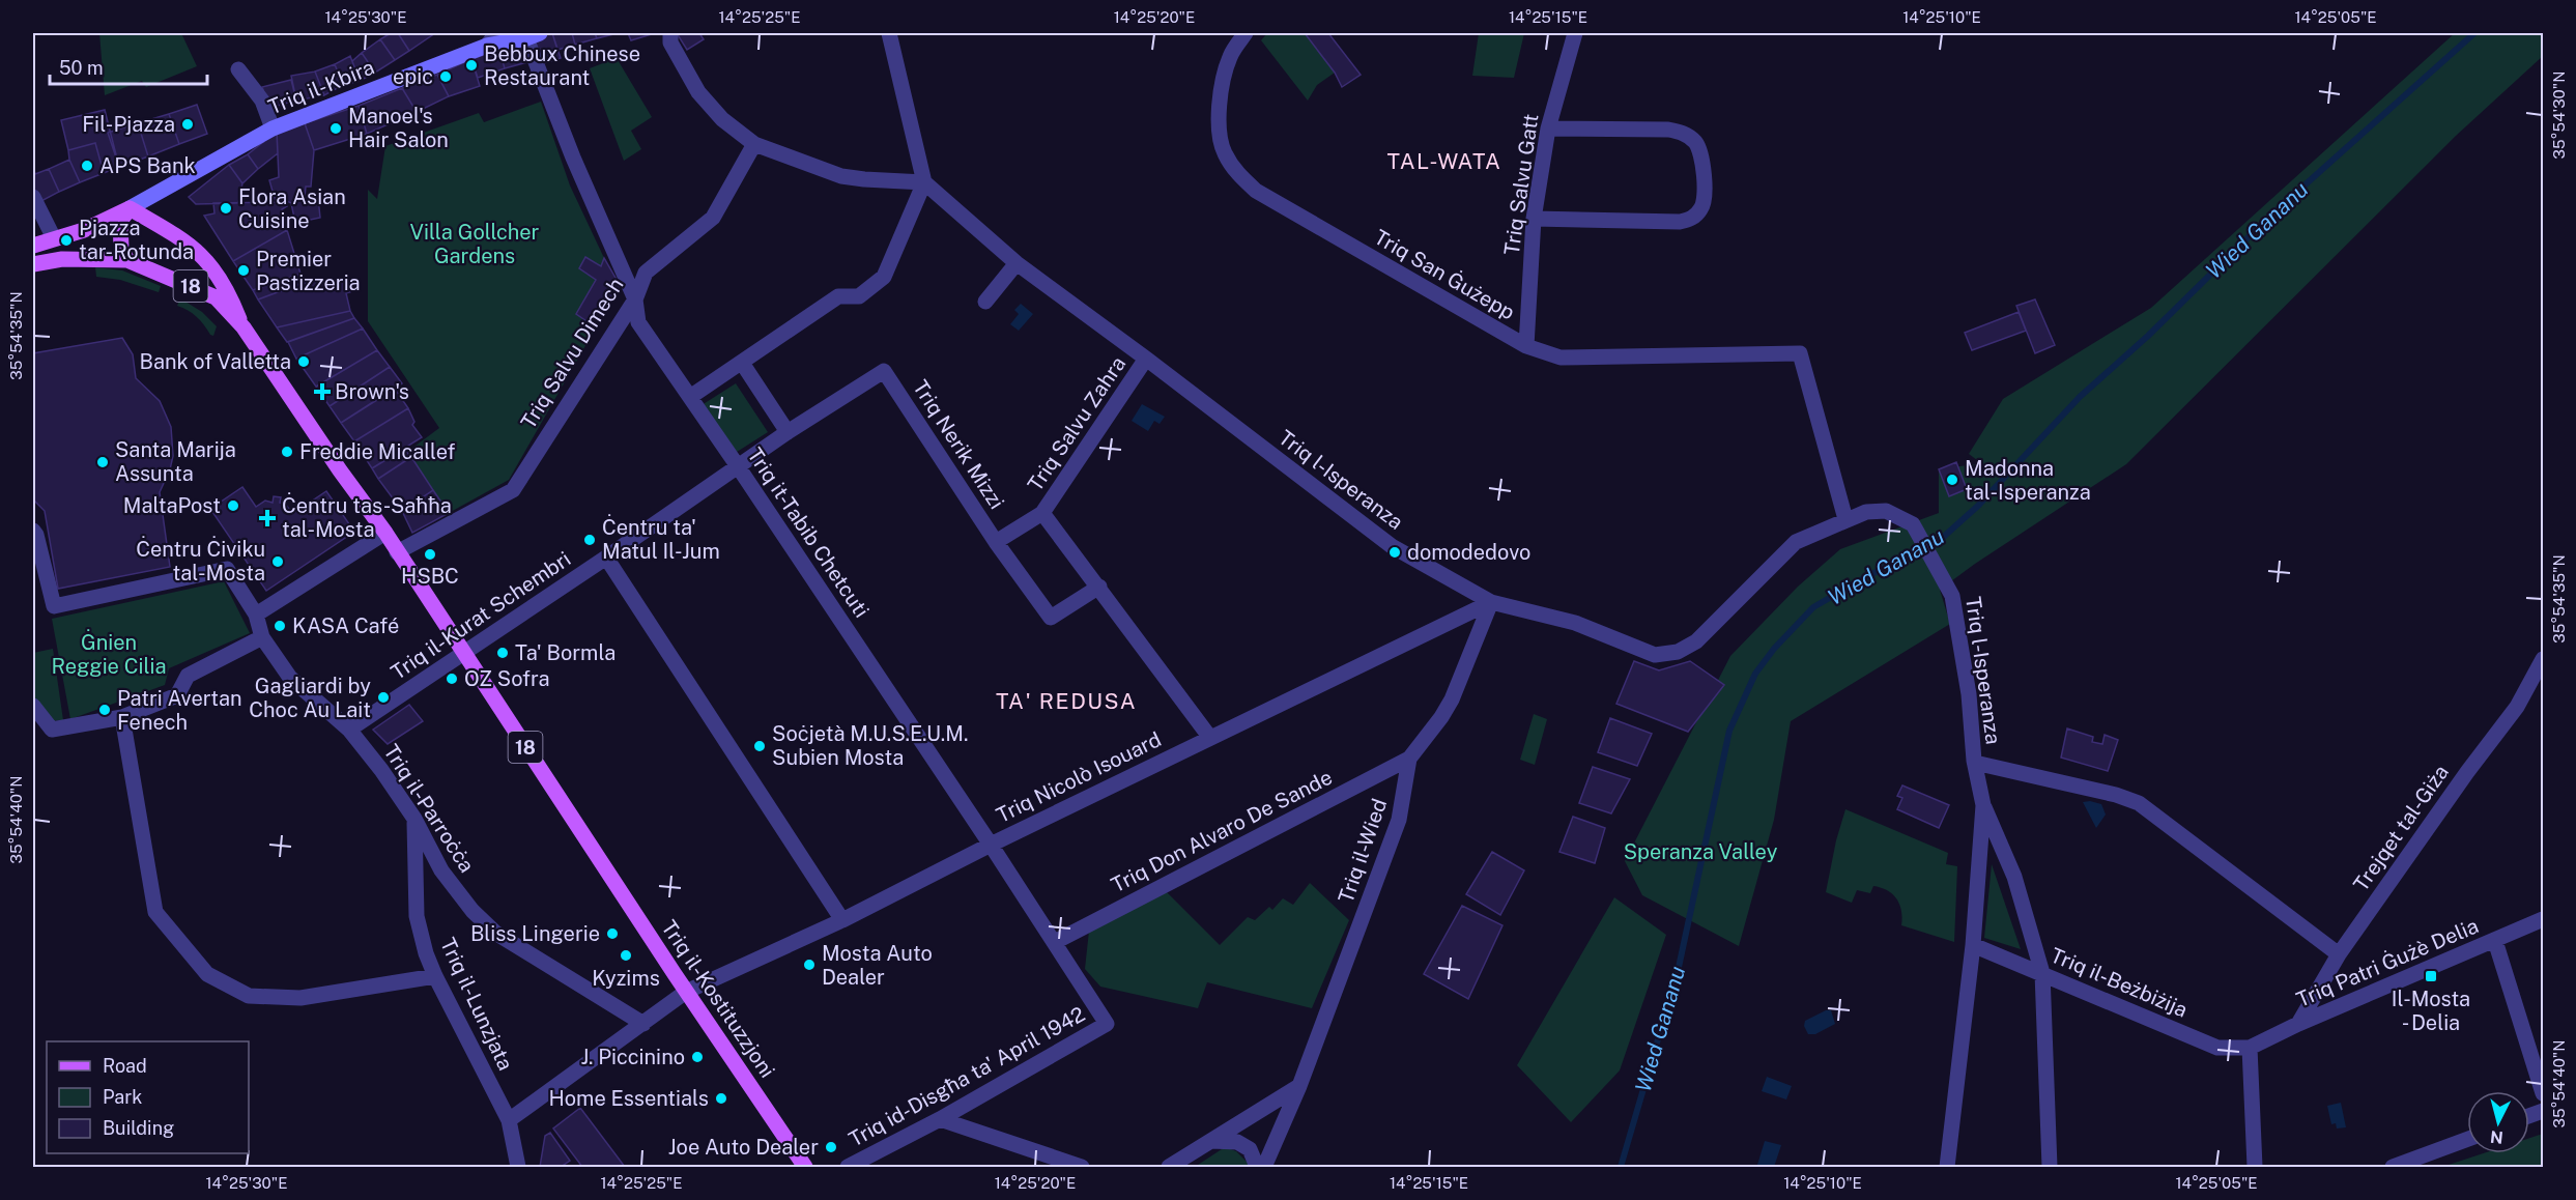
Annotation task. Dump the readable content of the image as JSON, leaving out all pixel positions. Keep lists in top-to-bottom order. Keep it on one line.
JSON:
{"streets":{"main road":["Triq il-Kbira","18","Triq il-Kostituzzjoni"],"street":["Triq Salvu Gatt","Triq San Ġużepp","Triq Salvu Dimech","Triq Salvu Zahra","Triq Nerik Mizzi","Triq l-Isperanza","Triq it-Tabib Chetcuti","Triq il-Kurat Schembri","Triq Nicolò Isouard","Triq il-Parroċċa","Trejqet tal-Giża","Triq Don Alvaro De Sande","Triq il-Wied","Triq Patri Ġużè Delia","Triq il-Beżbiżija","Triq il-Lunzjata","Triq id-Disgħa ta' April 1942"]},"crossings":[["Triq il-Kbira","18"],["Triq il-Kbira","Triq it-Tabib Chetcuti"],["Triq Salvu Gatt","Triq San Ġużepp"],["Triq San Ġużepp","Triq l-Isperanza"],["18","Triq il-Kostituzzjoni"],["Triq Salvu Dimech","Triq it-Tabib Chetcuti"],["Triq Salvu Dimech","Triq il-Kostituzzjoni"],["Triq Salvu Zahra","Triq Nerik Mizzi"],["Triq Salvu Zahra","Triq l-Isperanza"],["Triq Nerik Mizzi","Triq il-Kurat Schembri"],["Triq l-Isperanza","Triq Nicolò Isouard"],["Triq l-Isperanza","Triq il-Wied"],["Triq l-Isperanza","Triq il-Beżbiżija"],["Triq it-Tabib Chetcuti","Triq il-Kurat Schembri"],["Triq it-Tabib Chetcuti","Triq Nicolò Isouard"],["Triq it-Tabib Chetcuti","Triq Don Alvaro De Sande"],["Triq it-Tabib Chetcuti","Triq id-Disgħa ta' April 1942"],["Triq il-Kurat Schembri","Triq il-Parroċċa"],["Triq il-Kurat Schembri","Triq il-Kostituzzjoni"],["Triq Nicolò Isouard","Triq il-Parroċċa"],["Triq Nicolò Isouard","Triq il-Wied"],["Triq Nicolò Isouard","Triq il-Kostituzzjoni"],["Triq Nicolò Isouard","Triq il-Lunzjata"],["Triq il-Parroċċa","Triq il-Lunzjata"],["Trejqet tal-Giża","Triq Patri Ġużè Delia"],["Triq Don Alvaro De Sande","Triq il-Wied"],["Triq Patri Ġużè Delia","Triq il-Beżbiżija"]],"districts":["TAL-WATA","TA' REDUSA"],"water":["Wied Gananu"],"parks":["Villa Gollcher Gardens","Ġnien Reggie Cilia","Speranza Valley"],"places":{"other":["Bebbux Chinese Restaurant","epic","Fil-Pjazza","Manoel's Hair Salon","APS Bank","Flora Asian Cuisine","Pjazza tar-Rotunda","Premier Pastizzeria","Bank of Valletta","Freddie Micallef","Santa Marija Assunta","Madonna tal-Isperanza","MaltaPost","Ċentru ta' Matul Il-Jum","domodedovo","HSBC","Ċentru Ċiviku tal-Mosta","KASA Café","Ta' Bormla","OZ Sofra","Gagliardi by Choc Au Lait","Patri Avertan Fenech","Soċjetà M.U.S.E.U.M. Subien Mosta","Bliss Lingerie","Kyzims","Mosta Auto Dealer","J. Piccinino","Home Essentials","Joe Auto Dealer"],"health":["Brown's","Ċentru tas-Saħħa tal-Mosta"],"transit":["Il-Mosta - Delia"]},"legend":["Road","Park","Building"],"scale_bar":"50 m","north":"bottom","coordinates":["14°25'30\"E","14°25'25\"E","14°25'20\"E","14°25'15\"E","14°25'10\"E","14°25'05\"E","35°54'30\"N","35°54'35\"N","35°54'40\"N"]}
